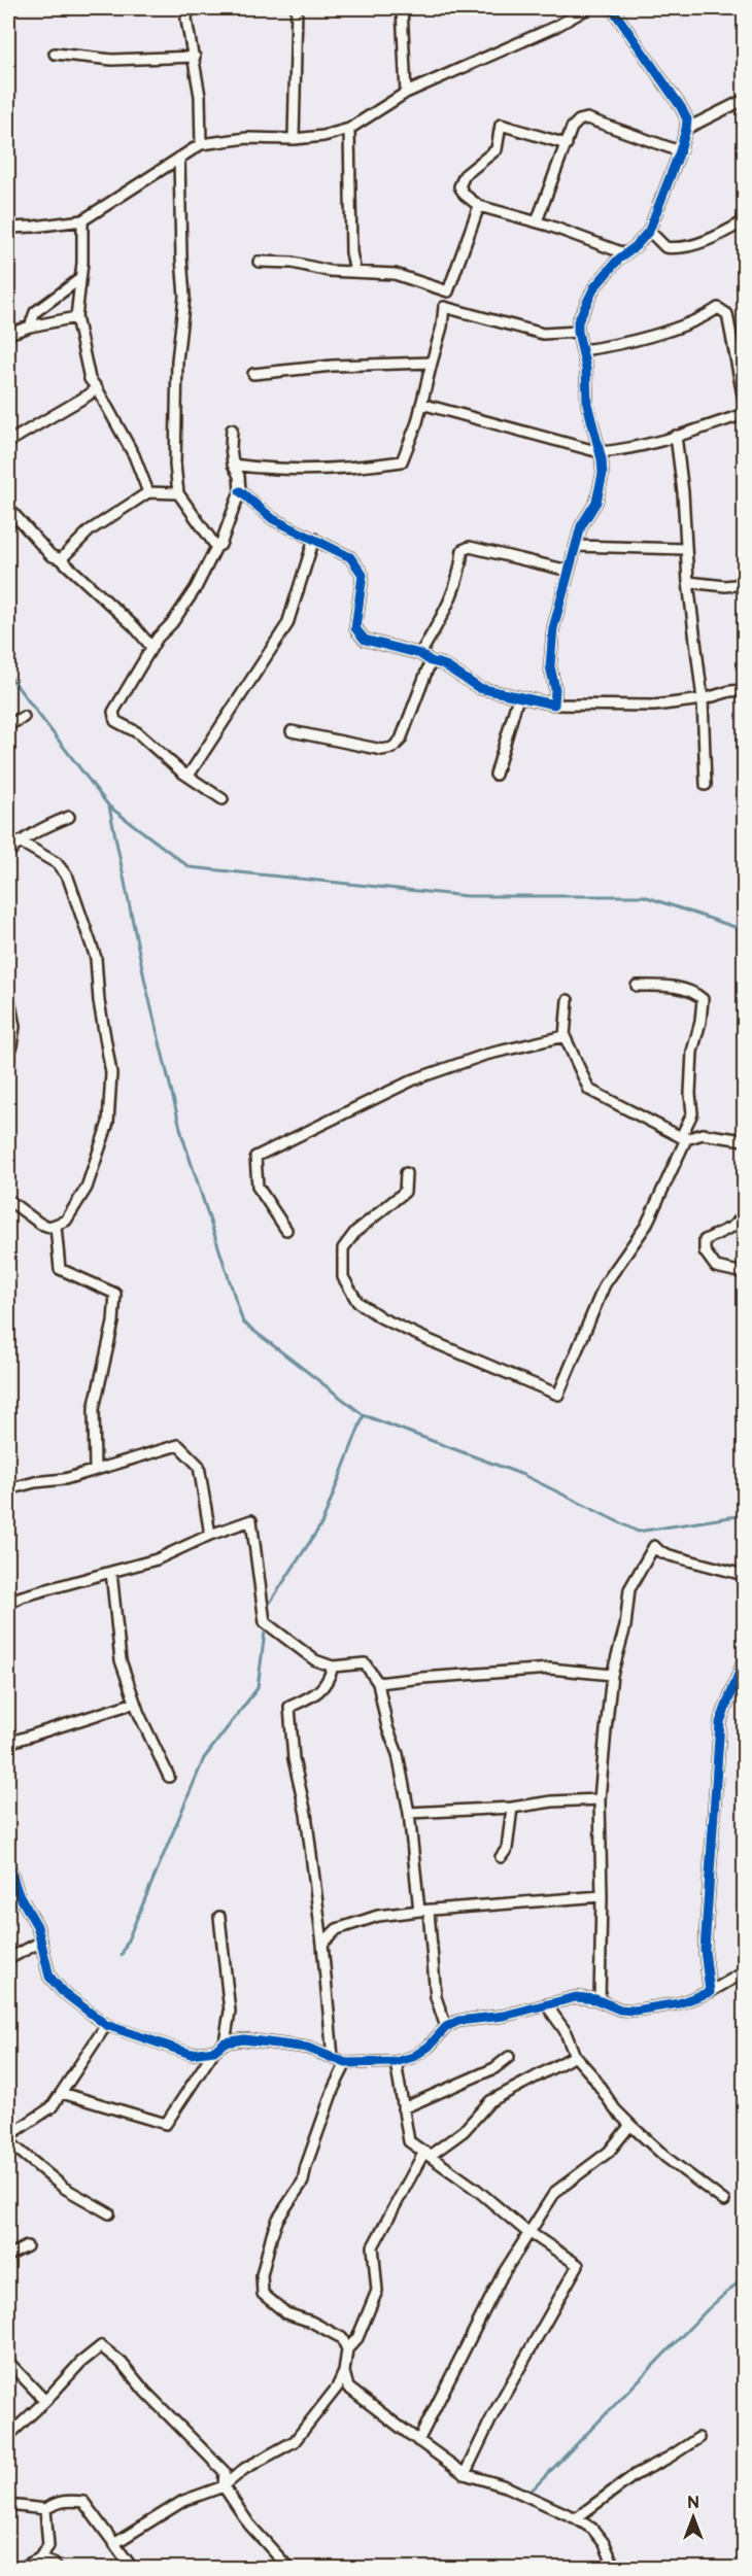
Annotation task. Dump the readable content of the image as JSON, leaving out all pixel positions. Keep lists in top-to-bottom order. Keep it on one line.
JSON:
{"north":"top"}
